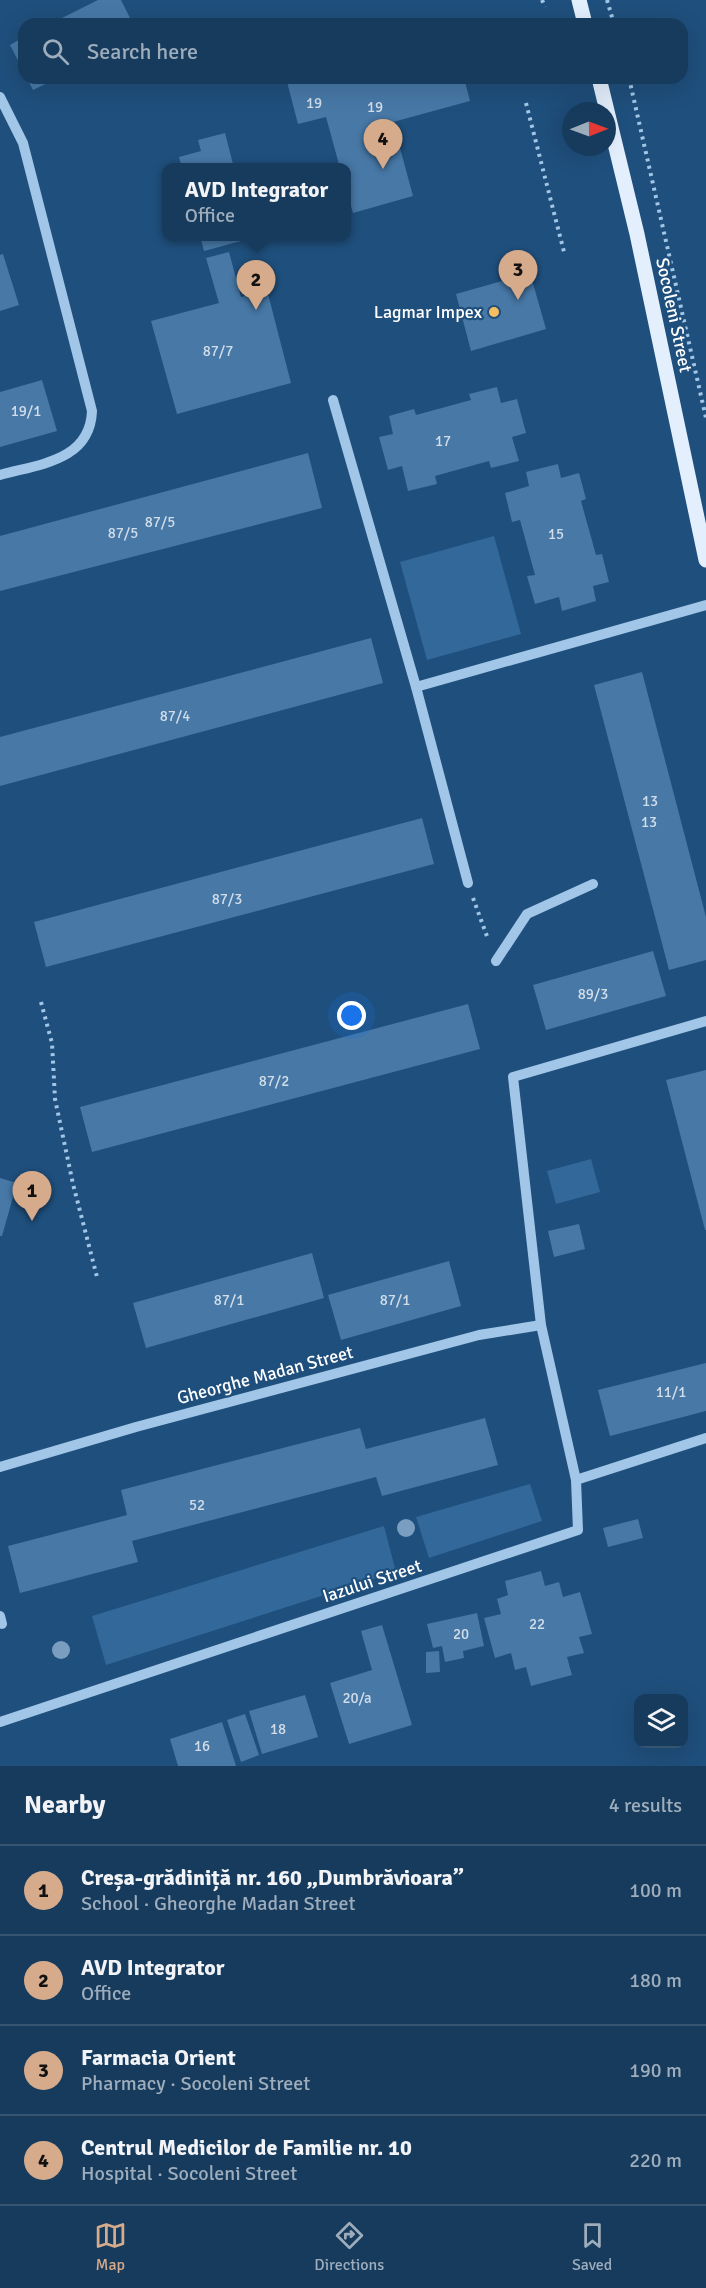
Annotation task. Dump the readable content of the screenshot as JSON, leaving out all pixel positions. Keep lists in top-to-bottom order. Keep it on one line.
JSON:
{"streets":{"main road":["Socoleni Street"],"street":["Gheorghe Madan Street","Iazului Street"]},"places":["Lagmar Impex"],"house_numbers":["19","19","87/7","19/1","17","87/5","87/5","15","87/4","13","13","87/3","89/3","87/2","87/1","87/1","11/1","52","22","20","20/a","18","16"],"north":"right","page":{"search":"Search here","pins":["4","3","2","1"],"popup":["AVD Integrator","Office"],"heading":["Nearby","4 results"],"list":[{"mark":"1","name":"Creșa-grădiniță nr. 160 „Dumbrăvioara”","note":"School · Gheorghe Madan Street","value":"100 m"},{"mark":"2","name":"AVD Integrator","note":"Office","value":"180 m"},{"mark":"3","name":"Farmacia Orient","note":"Pharmacy · Socoleni Street","value":"190 m"},{"mark":"4","name":"Centrul Medicilor de Familie nr. 10","note":"Hospital · Socoleni Street","value":"220 m"}],"nav":["Map","Directions","Saved"]}}
